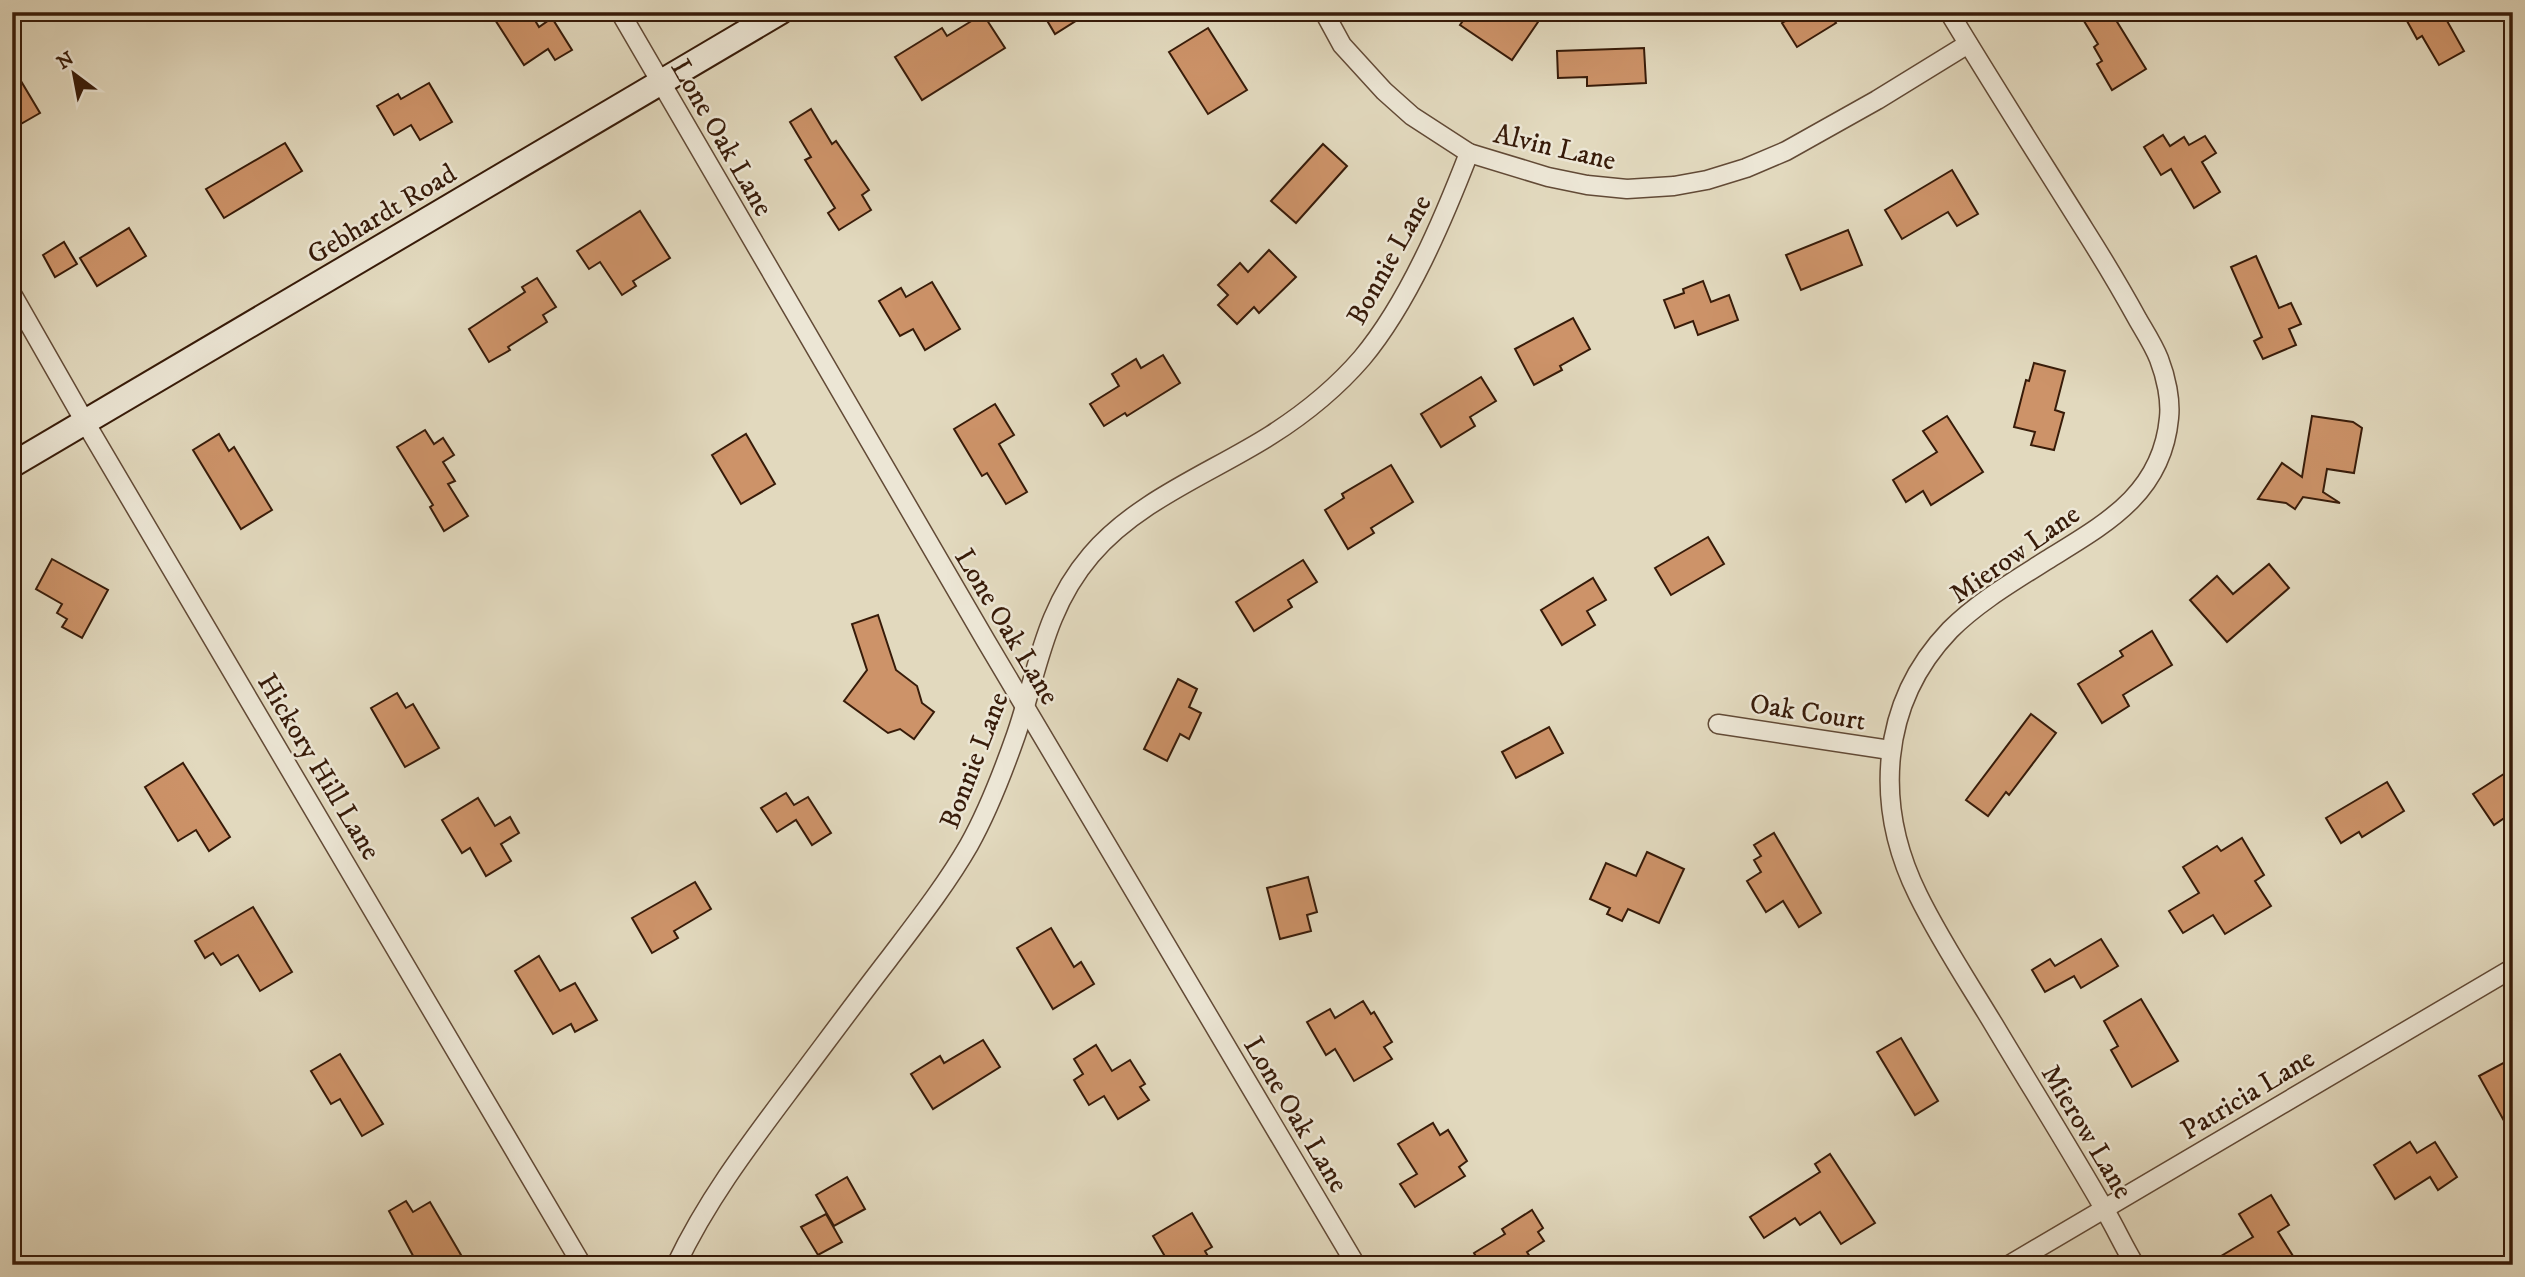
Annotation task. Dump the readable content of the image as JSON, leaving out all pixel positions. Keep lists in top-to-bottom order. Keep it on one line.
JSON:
{"streets":{"street":["Lone Oak Lane","Alvin Lane","Gebhardt Road","Bonnie Lane","Mierow Lane","Oak Court","Hickory Hill Lane","Patricia Lane"]},"crossings":[["Lone Oak Lane","Gebhardt Road"],["Lone Oak Lane","Bonnie Lane"],["Alvin Lane","Bonnie Lane"],["Alvin Lane","Mierow Lane"],["Gebhardt Road","Hickory Hill Lane"],["Mierow Lane","Oak Court"],["Mierow Lane","Patricia Lane"]],"north":"top left"}
